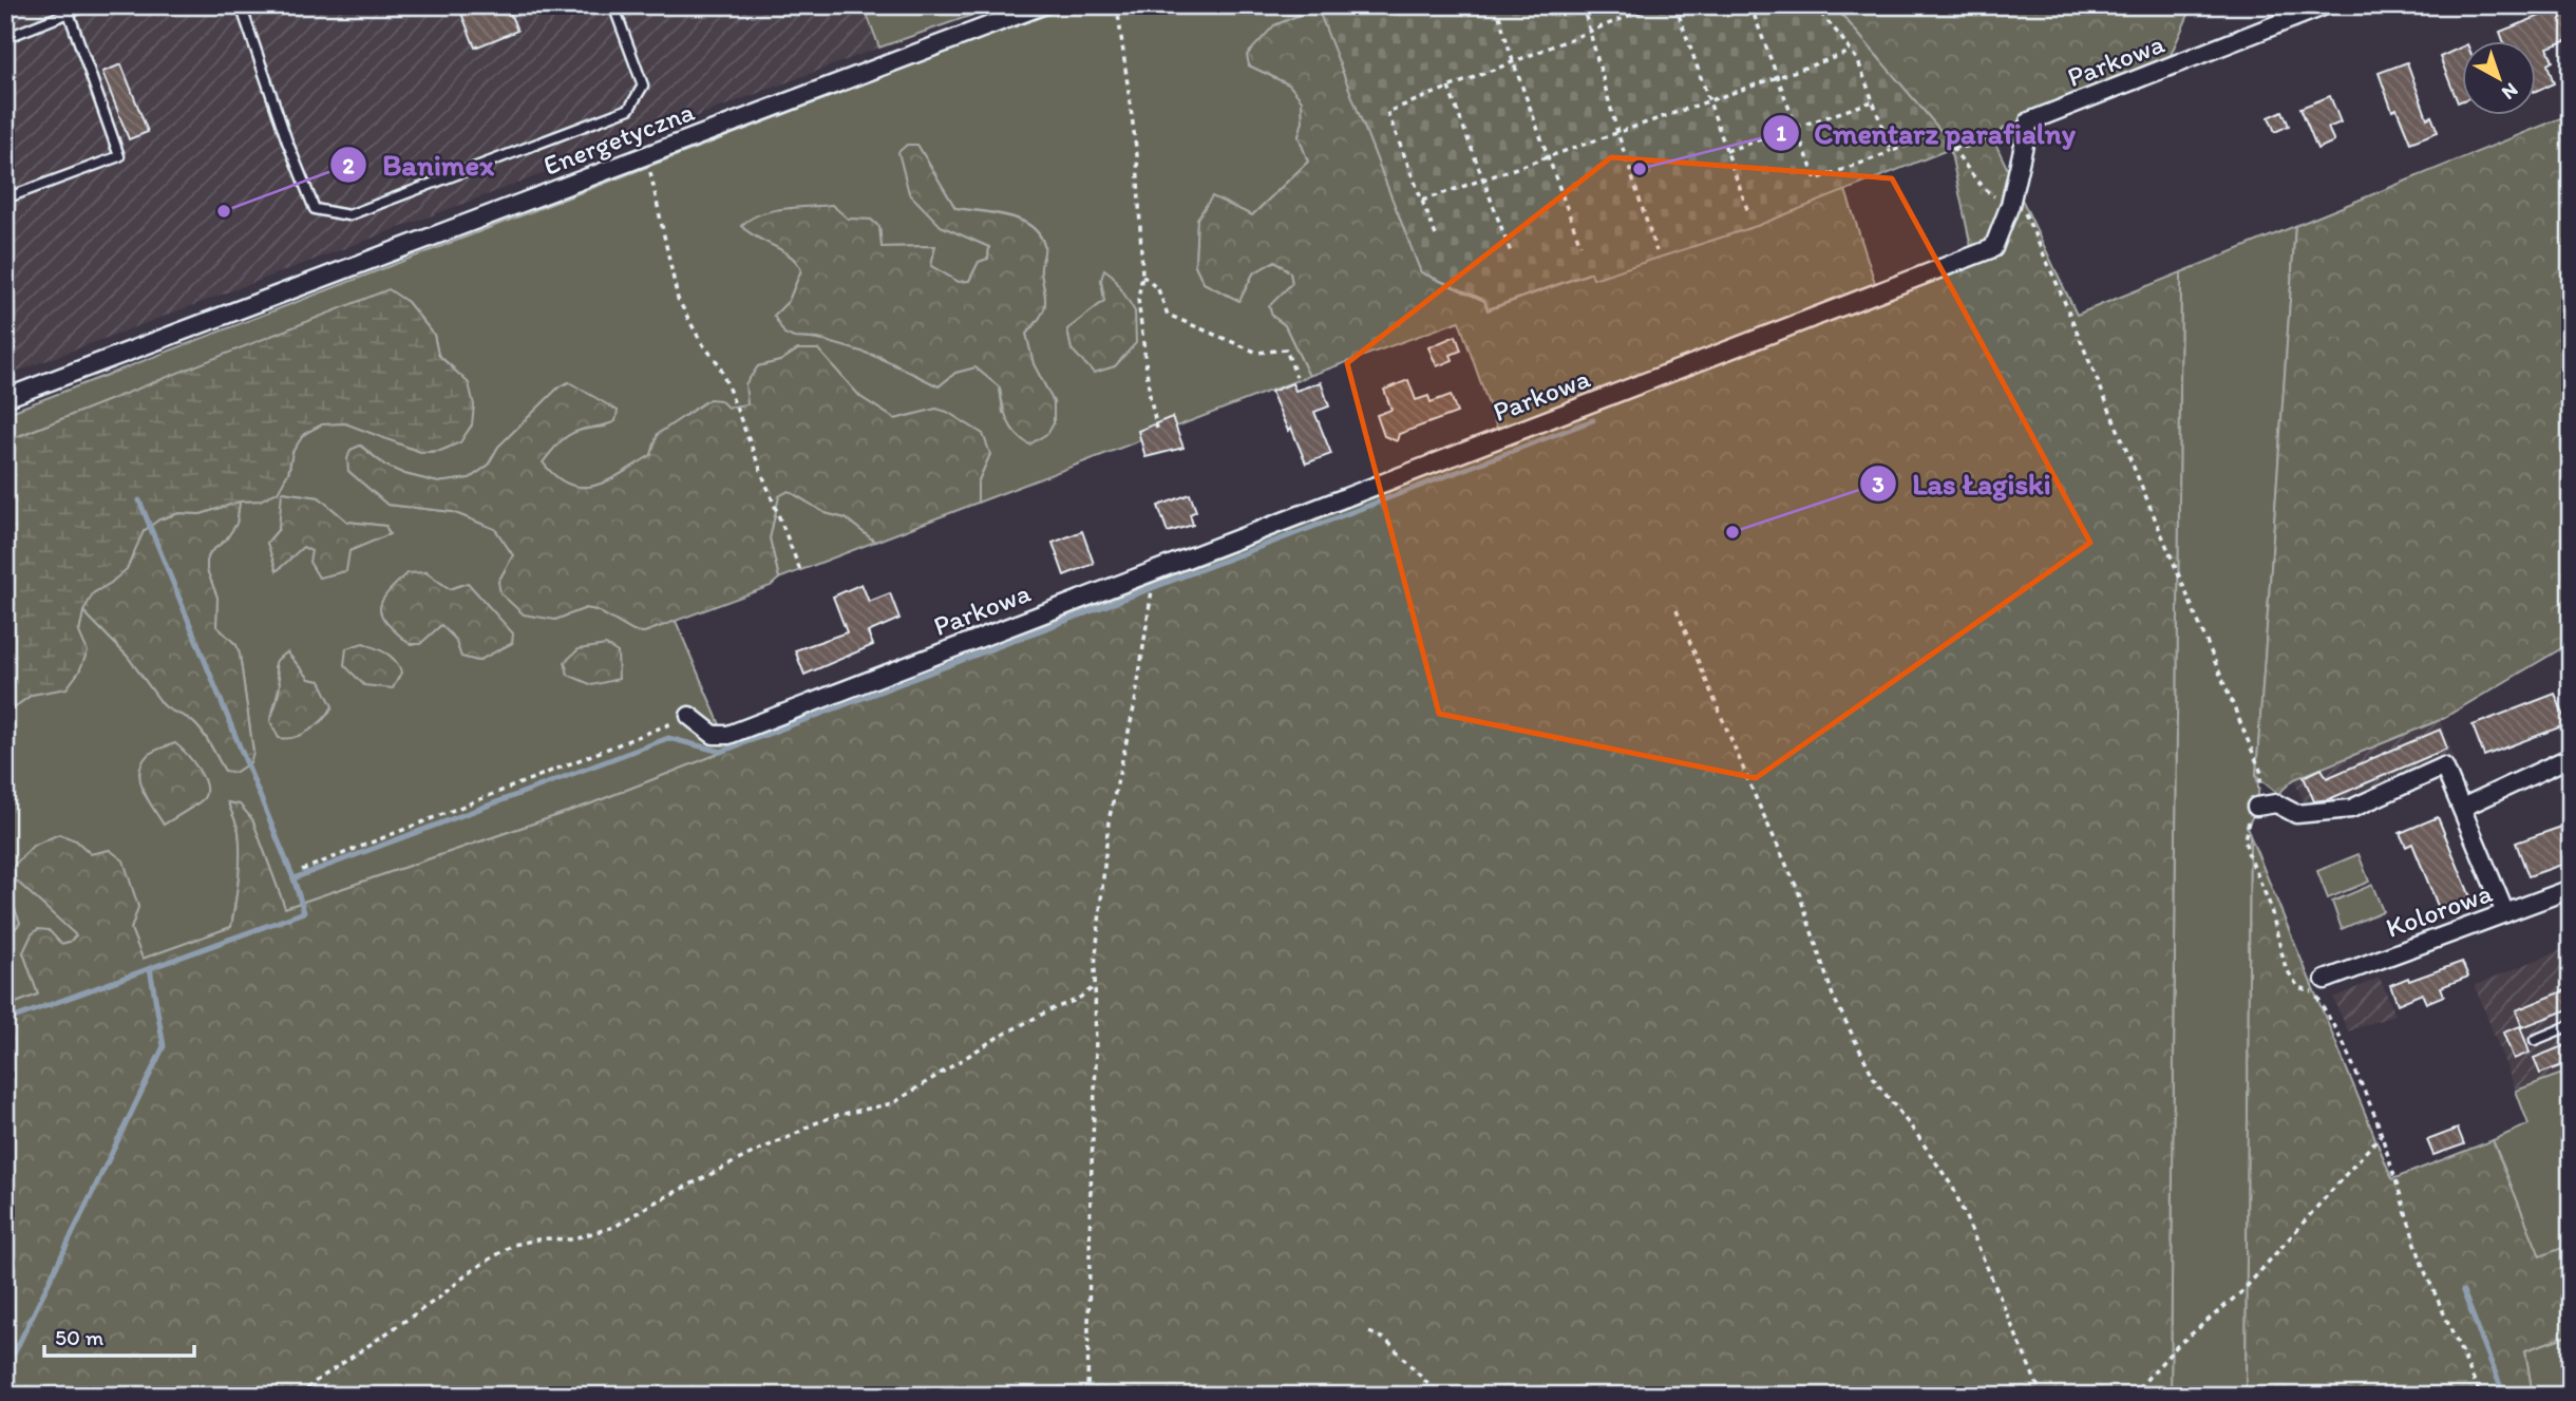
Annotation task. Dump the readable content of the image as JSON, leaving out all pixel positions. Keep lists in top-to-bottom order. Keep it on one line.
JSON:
{"streets":{"street":["Parkowa","Energetyczna","Kolorowa"]},"places":["Cmentarz parafialny","Banimex","Las Łagiski"],"scale_bar":"50 m","north":"bottom right"}
